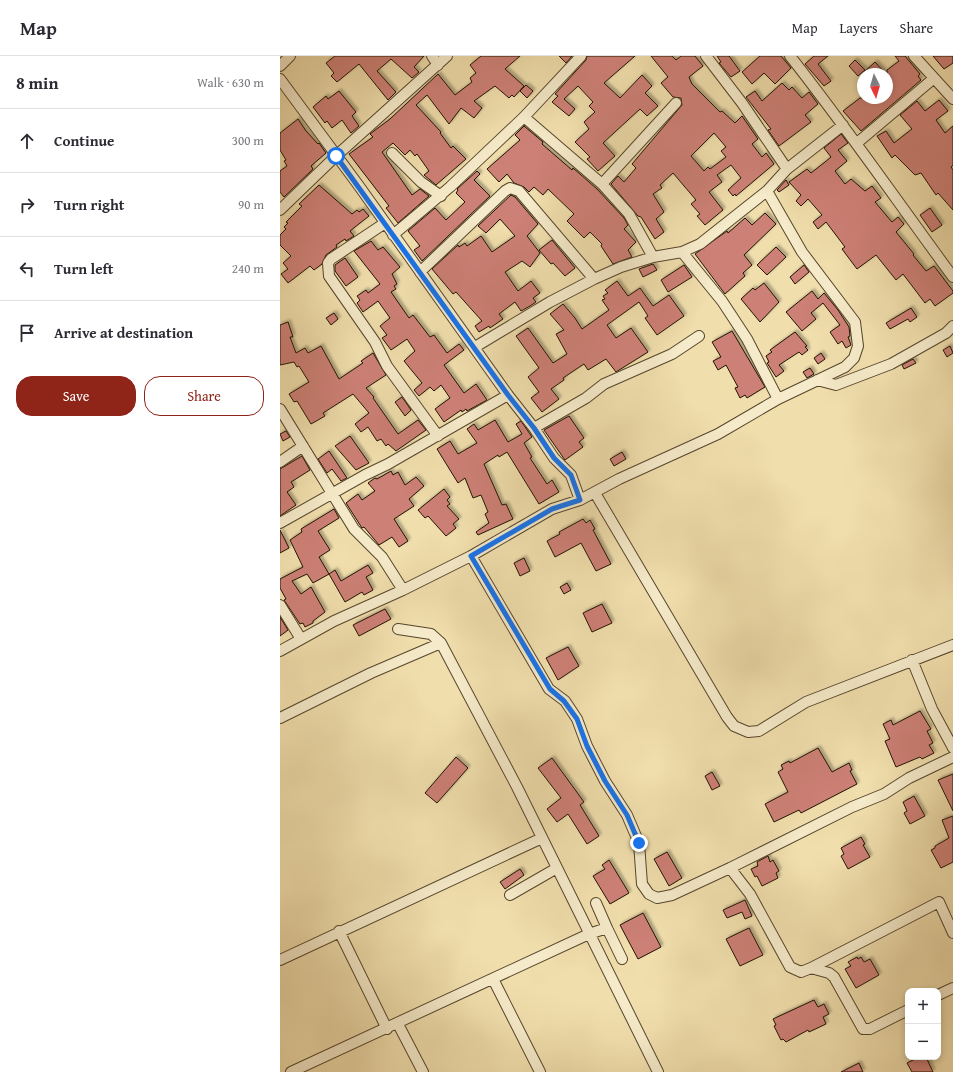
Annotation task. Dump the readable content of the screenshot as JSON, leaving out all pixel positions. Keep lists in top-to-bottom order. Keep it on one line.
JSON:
{"north":"bottom","page":{"header":"Map","nav":["Map","Layers","Share"],"heading":["8 min","Walk · 630 m"],"list":[["Continue","300 m"],["Turn right","90 m"],["Turn left","240 m"],"Arrive at destination"],"buttons":["Save","Share"],"map_buttons":["+","−"]}}
